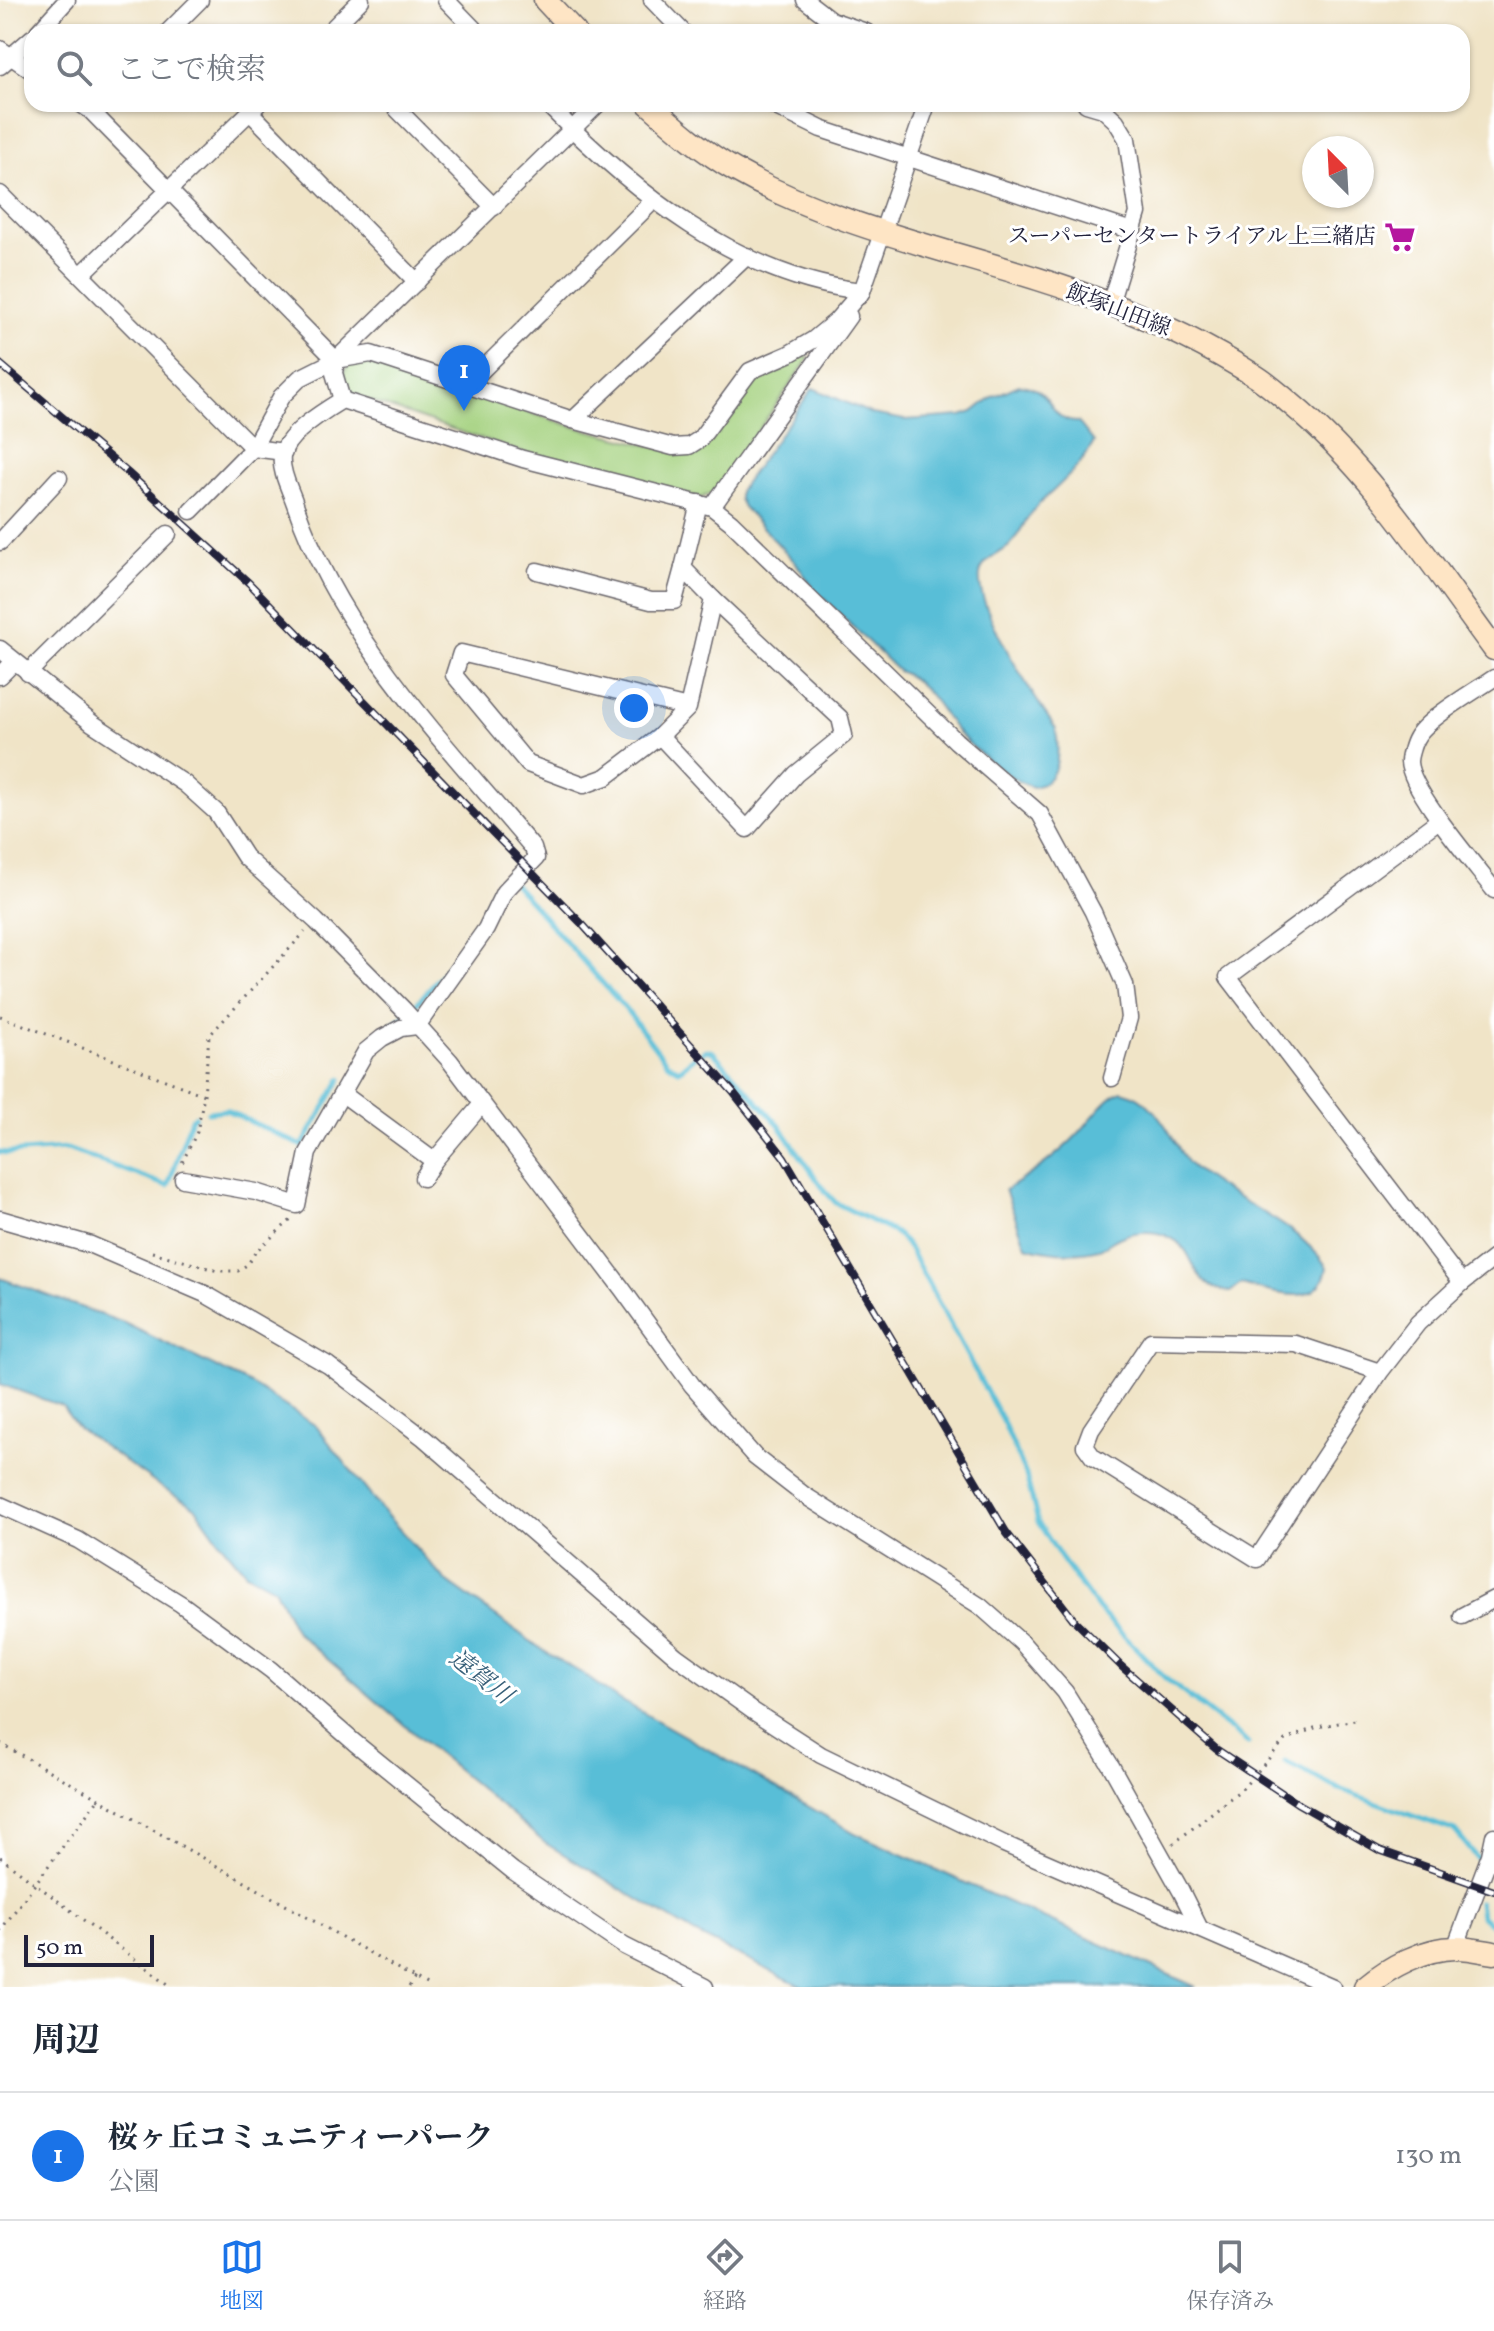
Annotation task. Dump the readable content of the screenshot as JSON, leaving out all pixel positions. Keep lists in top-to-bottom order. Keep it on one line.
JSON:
{"streets":{"main road":["飯塚山田線"]},"water":["遠賀川"],"places":{"supermarket":["スーパーセンタートライアル上三緒店"]},"scale_bar":"50 m","north":"top left","page":{"search":"ここで検索","pins":"1","scale":"50 m","heading":"周辺","list":[{"mark":"1","name":"桜ヶ丘コミュニティーパーク","note":"公園","value":"130 m"}],"nav":["地図","経路","保存済み"]}}
